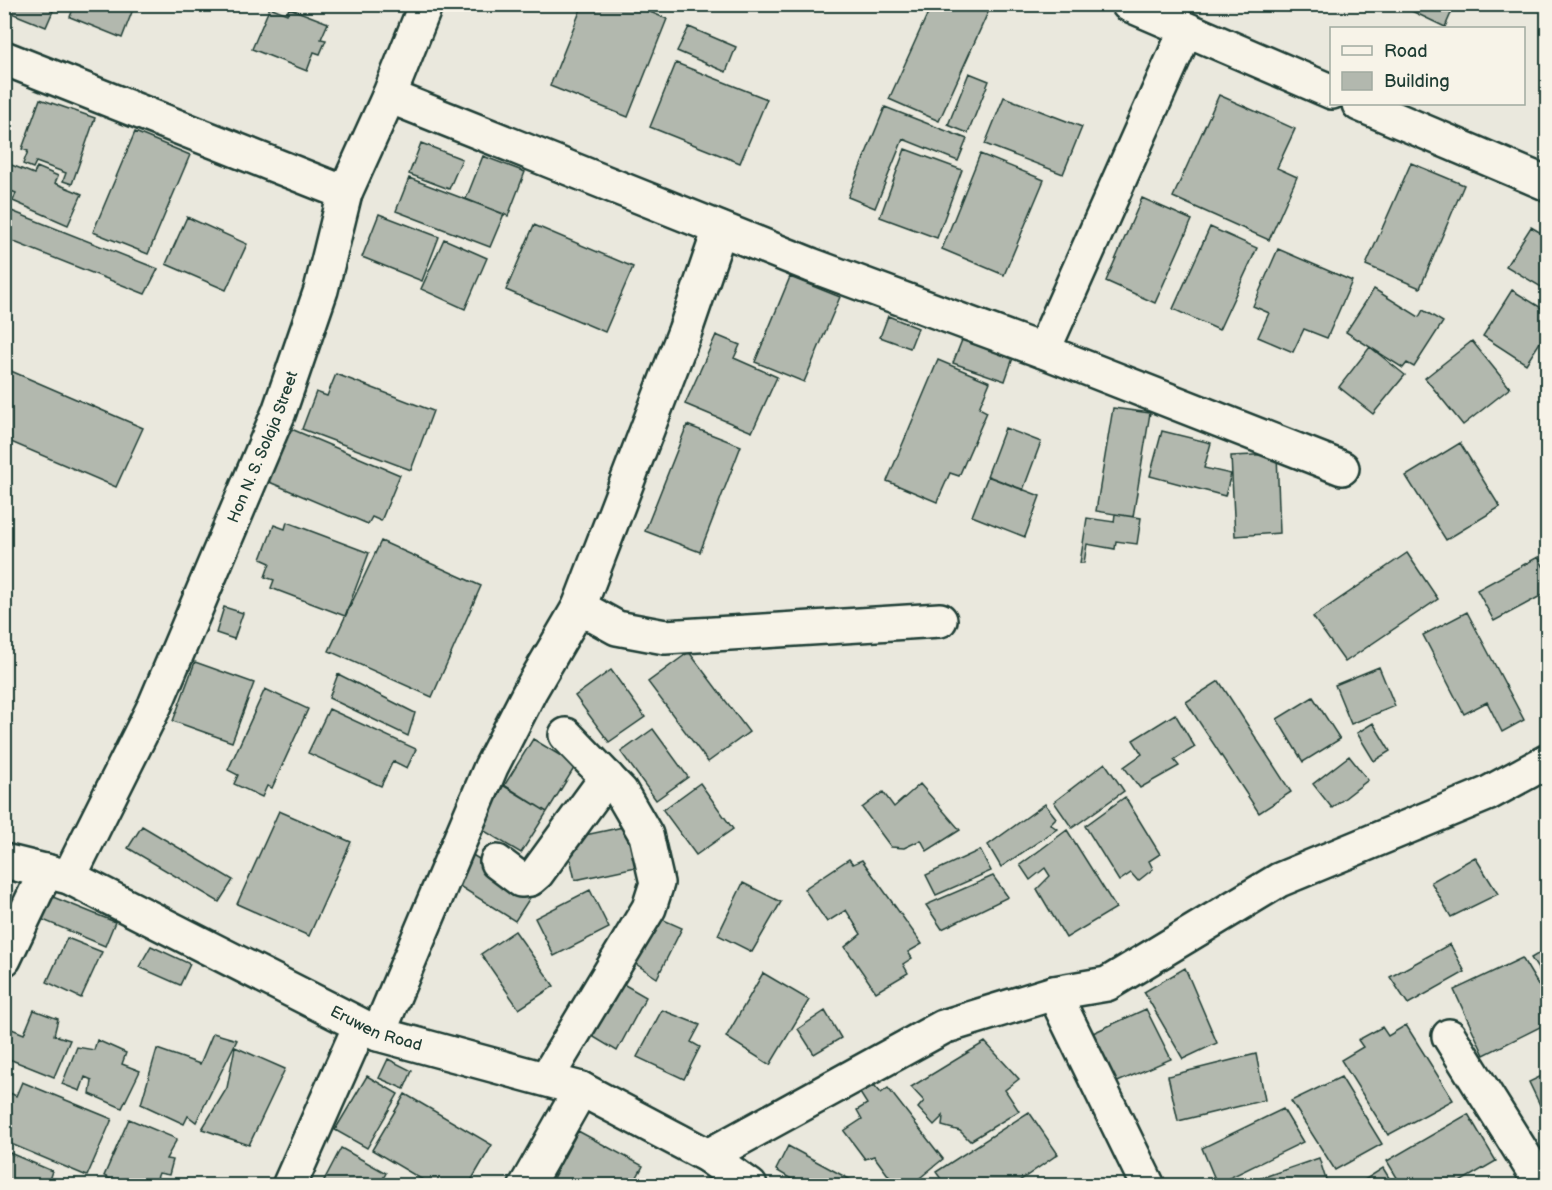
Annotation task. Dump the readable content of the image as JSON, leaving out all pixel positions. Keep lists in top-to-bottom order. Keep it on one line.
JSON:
{"streets":{"street":["Hon N. S. Solaja Street","Eruwen Road"]},"crossings":[["Hon N. S. Solaja Street","Eruwen Road"]],"legend":["Road","Building"]}
